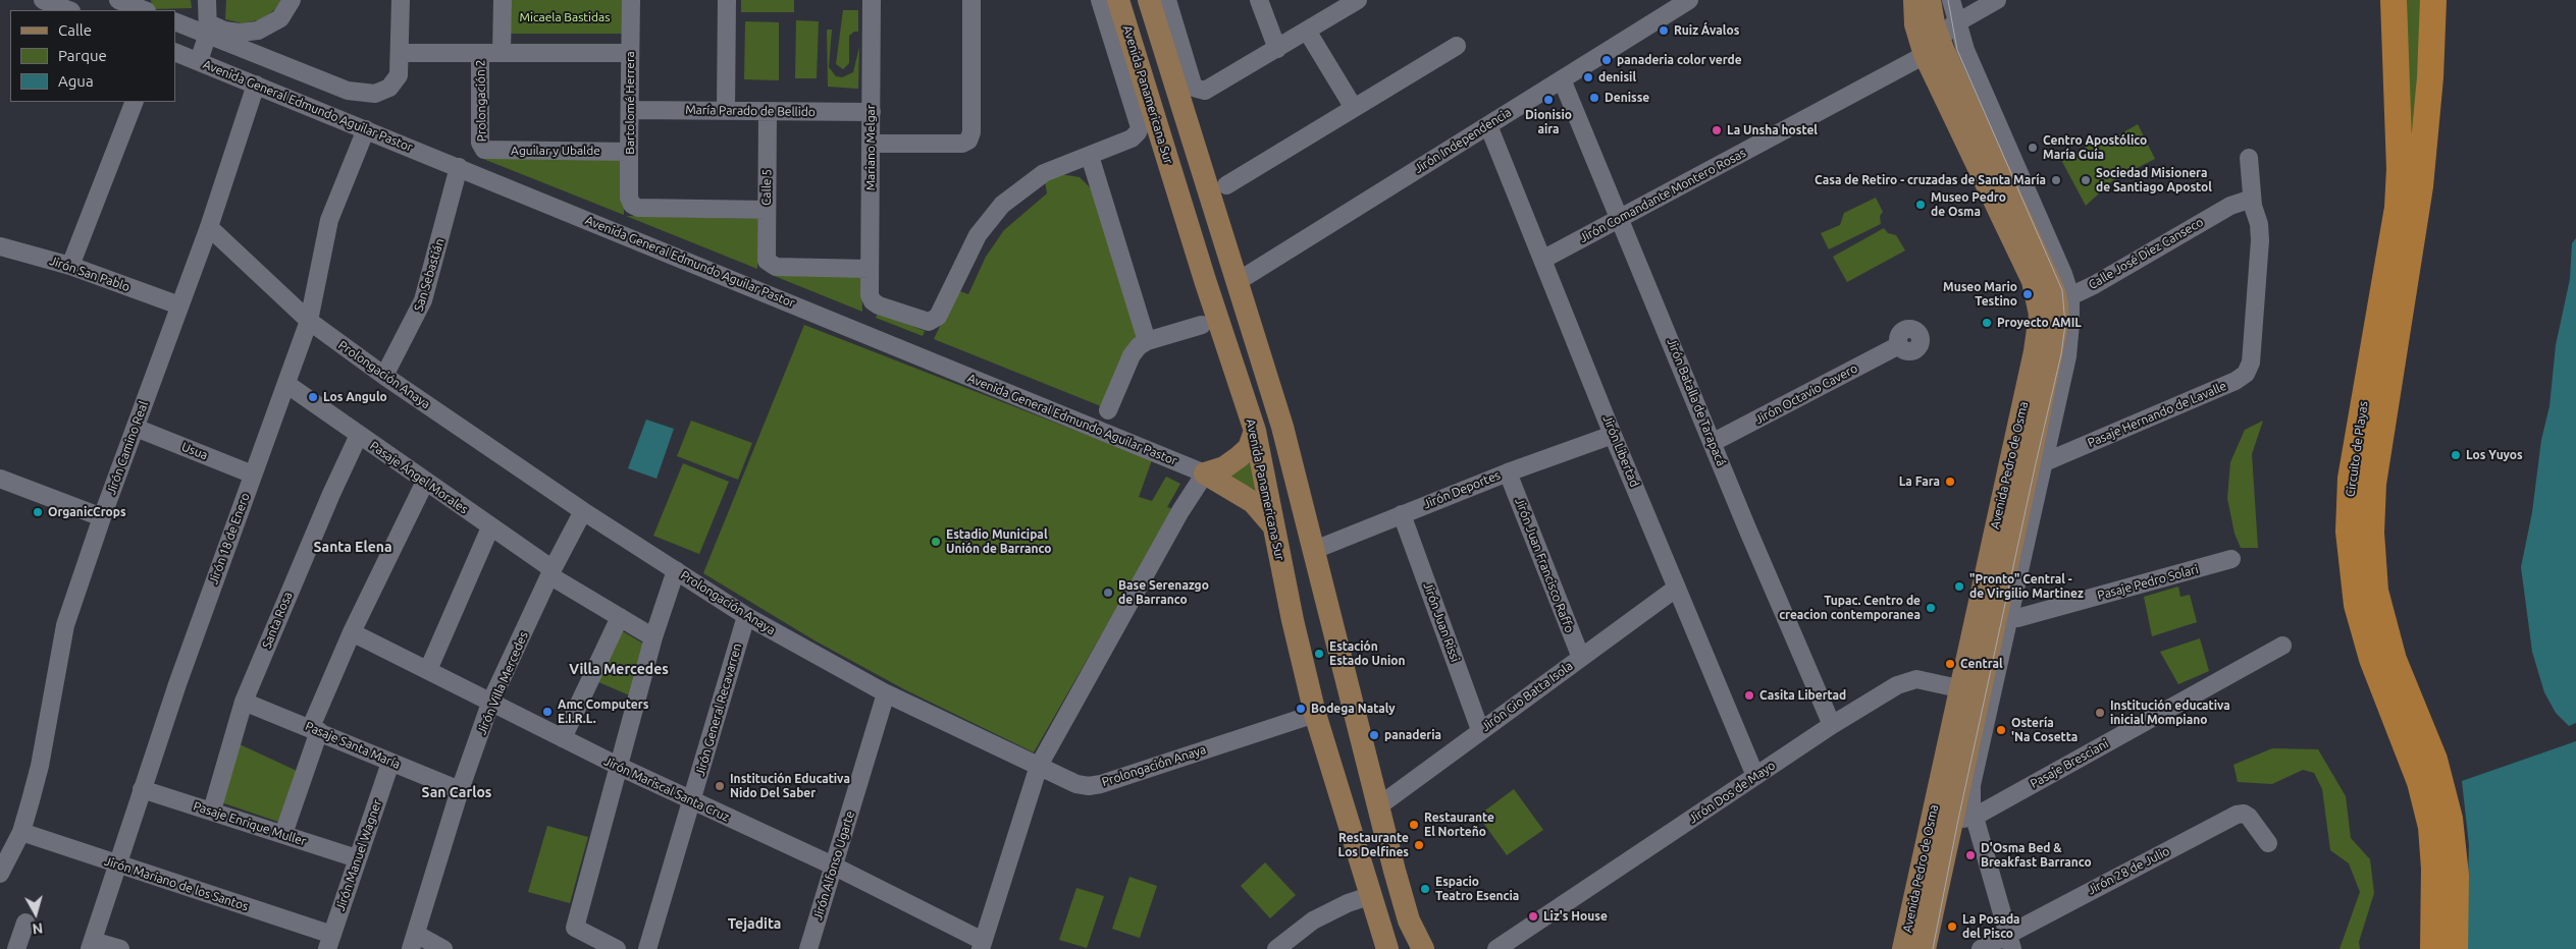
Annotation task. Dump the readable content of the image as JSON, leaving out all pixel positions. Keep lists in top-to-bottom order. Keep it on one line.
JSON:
{"streets":{"highway":["Circuito de Playas"],"main road":["Avenida Panamericana Sur","Avenida Pedro de Osma"],"street":["Prolongación 2","Bartolomé Herrera","Avenida General Edmundo Aguilar Pastor","María Parado de Bellido","Jirón Independencia","Mariano Melgar","Aguilar y Ubalde","Calle 5","Jirón Comandante Montero Rosas","Calle José Diez Canseco","Jirón San Pablo","San Sebastián","Prolongación Anaya","Jirón Octavio Cavero","Jirón Batalla de Tarapacá","Pasaje Hernando de Lavalle","Jirón Camino Real","Usua","Jirón Libertad","Pasaje Ángel Morales","Jirón Deportes","Jirón 18 de Enero","Jirón Juan Francisco Raffo","Pasaje Pedro Solari","Santa Rosa","Jirón Juan Rissi","Jirón Villa Mercedes","Jirón Gio Batta Isola","Jirón General Recavarren","Pasaje Santa María","Pasaje Bresciani","Jirón Mariscal Santa Cruz","Jirón Dos de Mayo","Pasaje Enrique Muller","Jirón Manuel Wagner","Jirón Alfonso Ugarte","Jirón 28 de Julio","Jirón Mariano de los Santos"]},"crossings":[["Avenida Panamericana Sur","Prolongación Anaya"],["Prolongación 2","Aguilar y Ubalde"],["Bartolomé Herrera","María Parado de Bellido"],["Bartolomé Herrera","Aguilar y Ubalde"],["Bartolomé Herrera","Calle 5"],["Avenida General Edmundo Aguilar Pastor","San Sebastián"],["Avenida General Edmundo Aguilar Pastor","Jirón Camino Real"],["Avenida General Edmundo Aguilar Pastor","Jirón 18 de Enero"],["María Parado de Bellido","Mariano Melgar"],["María Parado de Bellido","Calle 5"],["Jirón Independencia","Jirón Batalla de Tarapacá"],["Jirón Independencia","Jirón Libertad"],["Mariano Melgar","Calle 5"],["Jirón Comandante Montero Rosas","Jirón Batalla de Tarapacá"],["Jirón Comandante Montero Rosas","Jirón Libertad"],["Jirón Comandante Montero Rosas","Avenida Pedro de Osma"],["Calle José Diez Canseco","Pasaje Hernando de Lavalle"],["Calle José Diez Canseco","Avenida Pedro de Osma"],["Jirón San Pablo","Jirón Camino Real"],["San Sebastián","Prolongación Anaya"],["Prolongación Anaya","Jirón Camino Real"],["Prolongación Anaya","Jirón 18 de Enero"],["Prolongación Anaya","Jirón Villa Mercedes"],["Prolongación Anaya","Jirón General Recavarren"],["Prolongación Anaya","Jirón Alfonso Ugarte"],["Jirón Octavio Cavero","Jirón Batalla de Tarapacá"],["Jirón Batalla de Tarapacá","Jirón Dos de Mayo"],["Pasaje Hernando de Lavalle","Avenida Pedro de Osma"],["Jirón Camino Real","Usua"],["Jirón Camino Real","Jirón Mariano de los Santos"],["Usua","Jirón 18 de Enero"],["Jirón Libertad","Jirón Deportes"],["Jirón Libertad","Jirón Gio Batta Isola"],["Jirón Libertad","Jirón Dos de Mayo"],["Avenida Pedro de Osma","Pasaje Pedro Solari"],["Avenida Pedro de Osma","Pasaje Bresciani"],["Avenida Pedro de Osma","Jirón Dos de Mayo"],["Pasaje Ángel Morales","Jirón 18 de Enero"],["Pasaje Ángel Morales","Santa Rosa"],["Pasaje Ángel Morales","Jirón Villa Mercedes"],["Jirón Deportes","Jirón Juan Francisco Raffo"],["Jirón Deportes","Jirón Juan Rissi"],["Jirón 18 de Enero","Pasaje Enrique Muller"],["Jirón 18 de Enero","Jirón Mariano de los Santos"],["Jirón Juan Francisco Raffo","Jirón Gio Batta Isola"],["Santa Rosa","Pasaje Santa María"],["Santa Rosa","Pasaje Enrique Muller"],["Jirón Juan Rissi","Jirón Gio Batta Isola"],["Jirón Villa Mercedes","Pasaje Santa María"],["Jirón Villa Mercedes","Jirón Mariscal Santa Cruz"],["Jirón General Recavarren","Jirón Mariscal Santa Cruz"],["Pasaje Santa María","Jirón Manuel Wagner"],["Jirón Mariscal Santa Cruz","Jirón Alfonso Ugarte"],["Pasaje Enrique Muller","Jirón Manuel Wagner"],["Jirón Manuel Wagner","Jirón Mariano de los Santos"]],"districts":["Santa Elena","Villa Mercedes","San Carlos","Tejadita"],"parks":["Micaela Bastidas"],"places":["Ruiz Ávalos","panaderia color verde","denisil","Denisse","Dionisio aira","La Unsha hostel","Centro Apostólico María Guía","Casa de Retiro - cruzadas de Santa María","Sociedad Misionera de Santiago Apostol","Museo Pedro de Osma","Museo Mario Testino","Proyecto AMIL","Los Angulo","Los Yuyos","La Fara","OrganicCrops","Estadio Municipal Unión de Barranco","\"Pronto\" Central - de Virgilio Martinez","Base Serenazgo de Barranco","Tupac. Centro de creacion contemporanea","Estación Estado Union","Central","Casita Libertad","Bodega Nataly","Amc Computers E.I.R.L.","Institución educativa inicial Mompiano","Ostería 'Na Cosetta","panaderia","Institución Educativa Nido Del Saber","Restaurante El Norteño","Restaurante Los Delfines","D'Osma Bed & Breakfast Barranco","Espacio Teatro Esencia","Liz's House","La Posada del Pisco"],"legend":["Calle","Parque","Agua"],"north":"bottom"}
